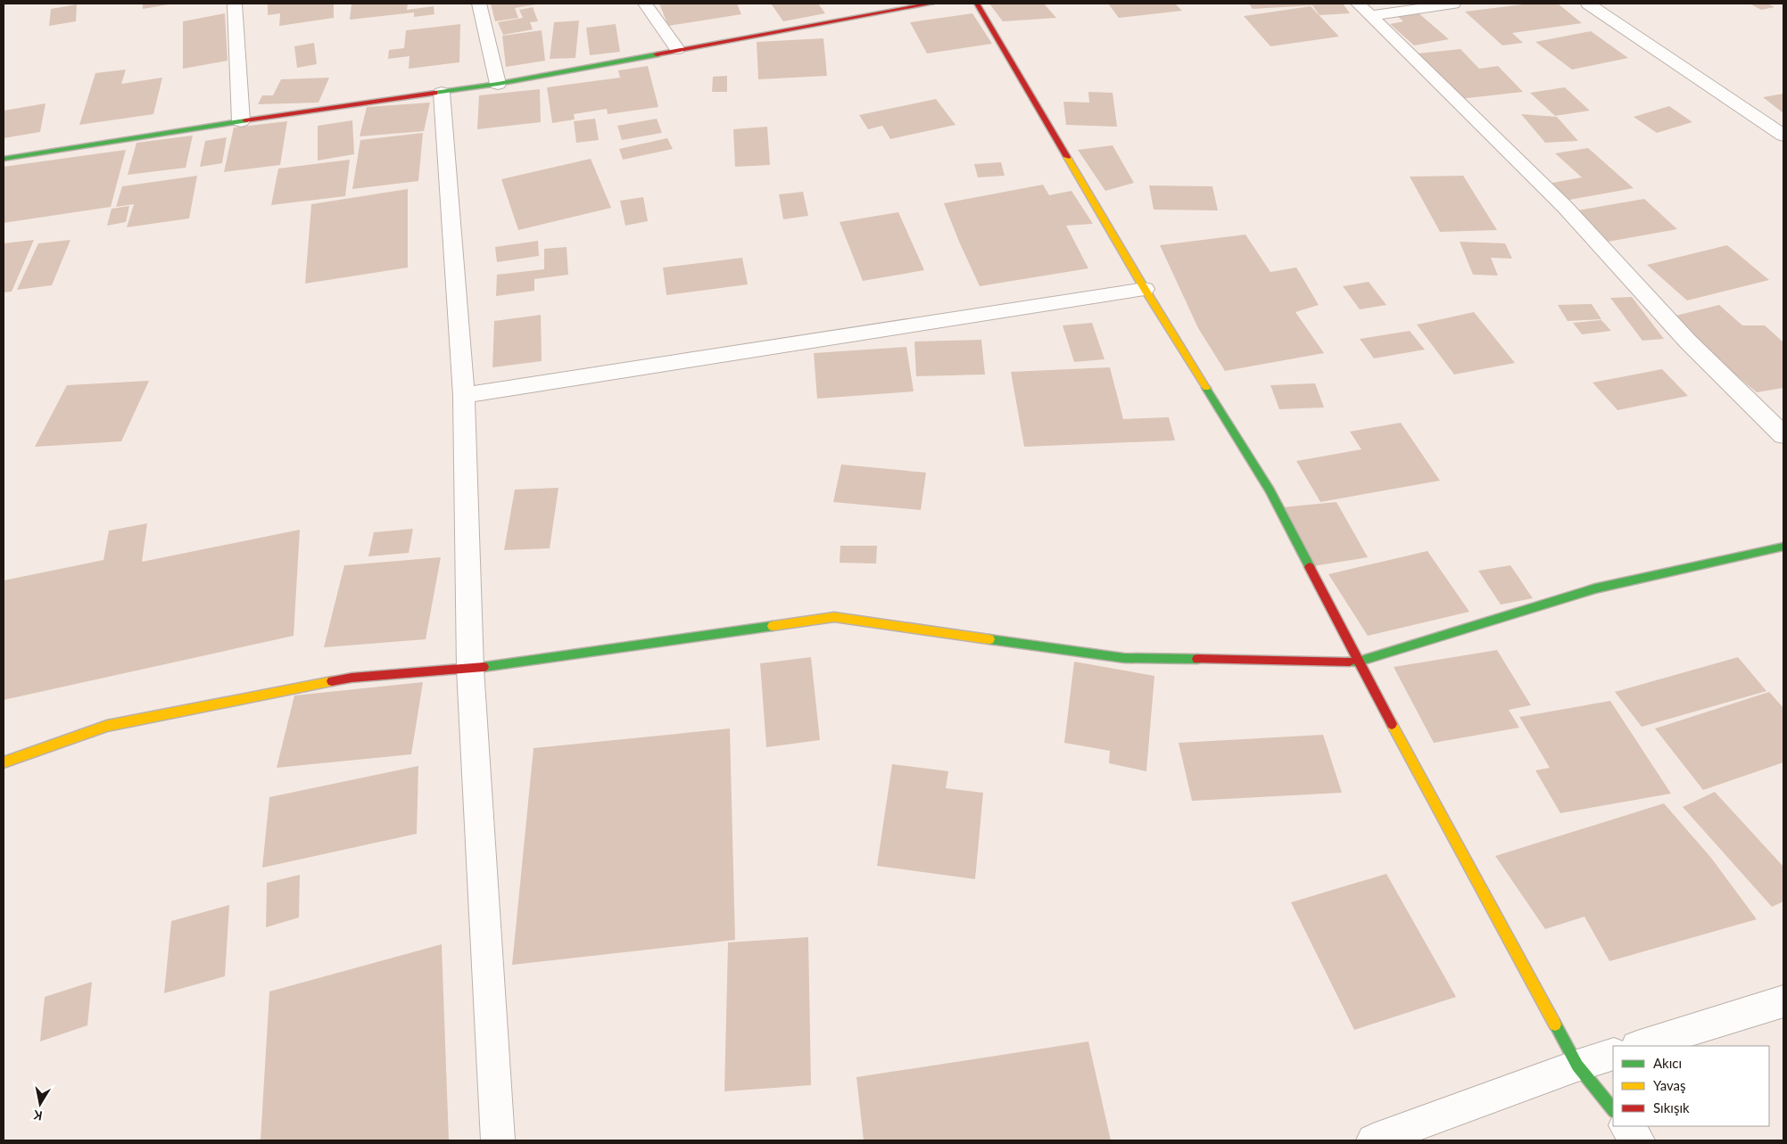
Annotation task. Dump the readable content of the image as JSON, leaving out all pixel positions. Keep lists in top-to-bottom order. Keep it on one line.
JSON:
{"legend":["Akıcı","Yavaş","Sıkışık"],"north":"bottom"}
